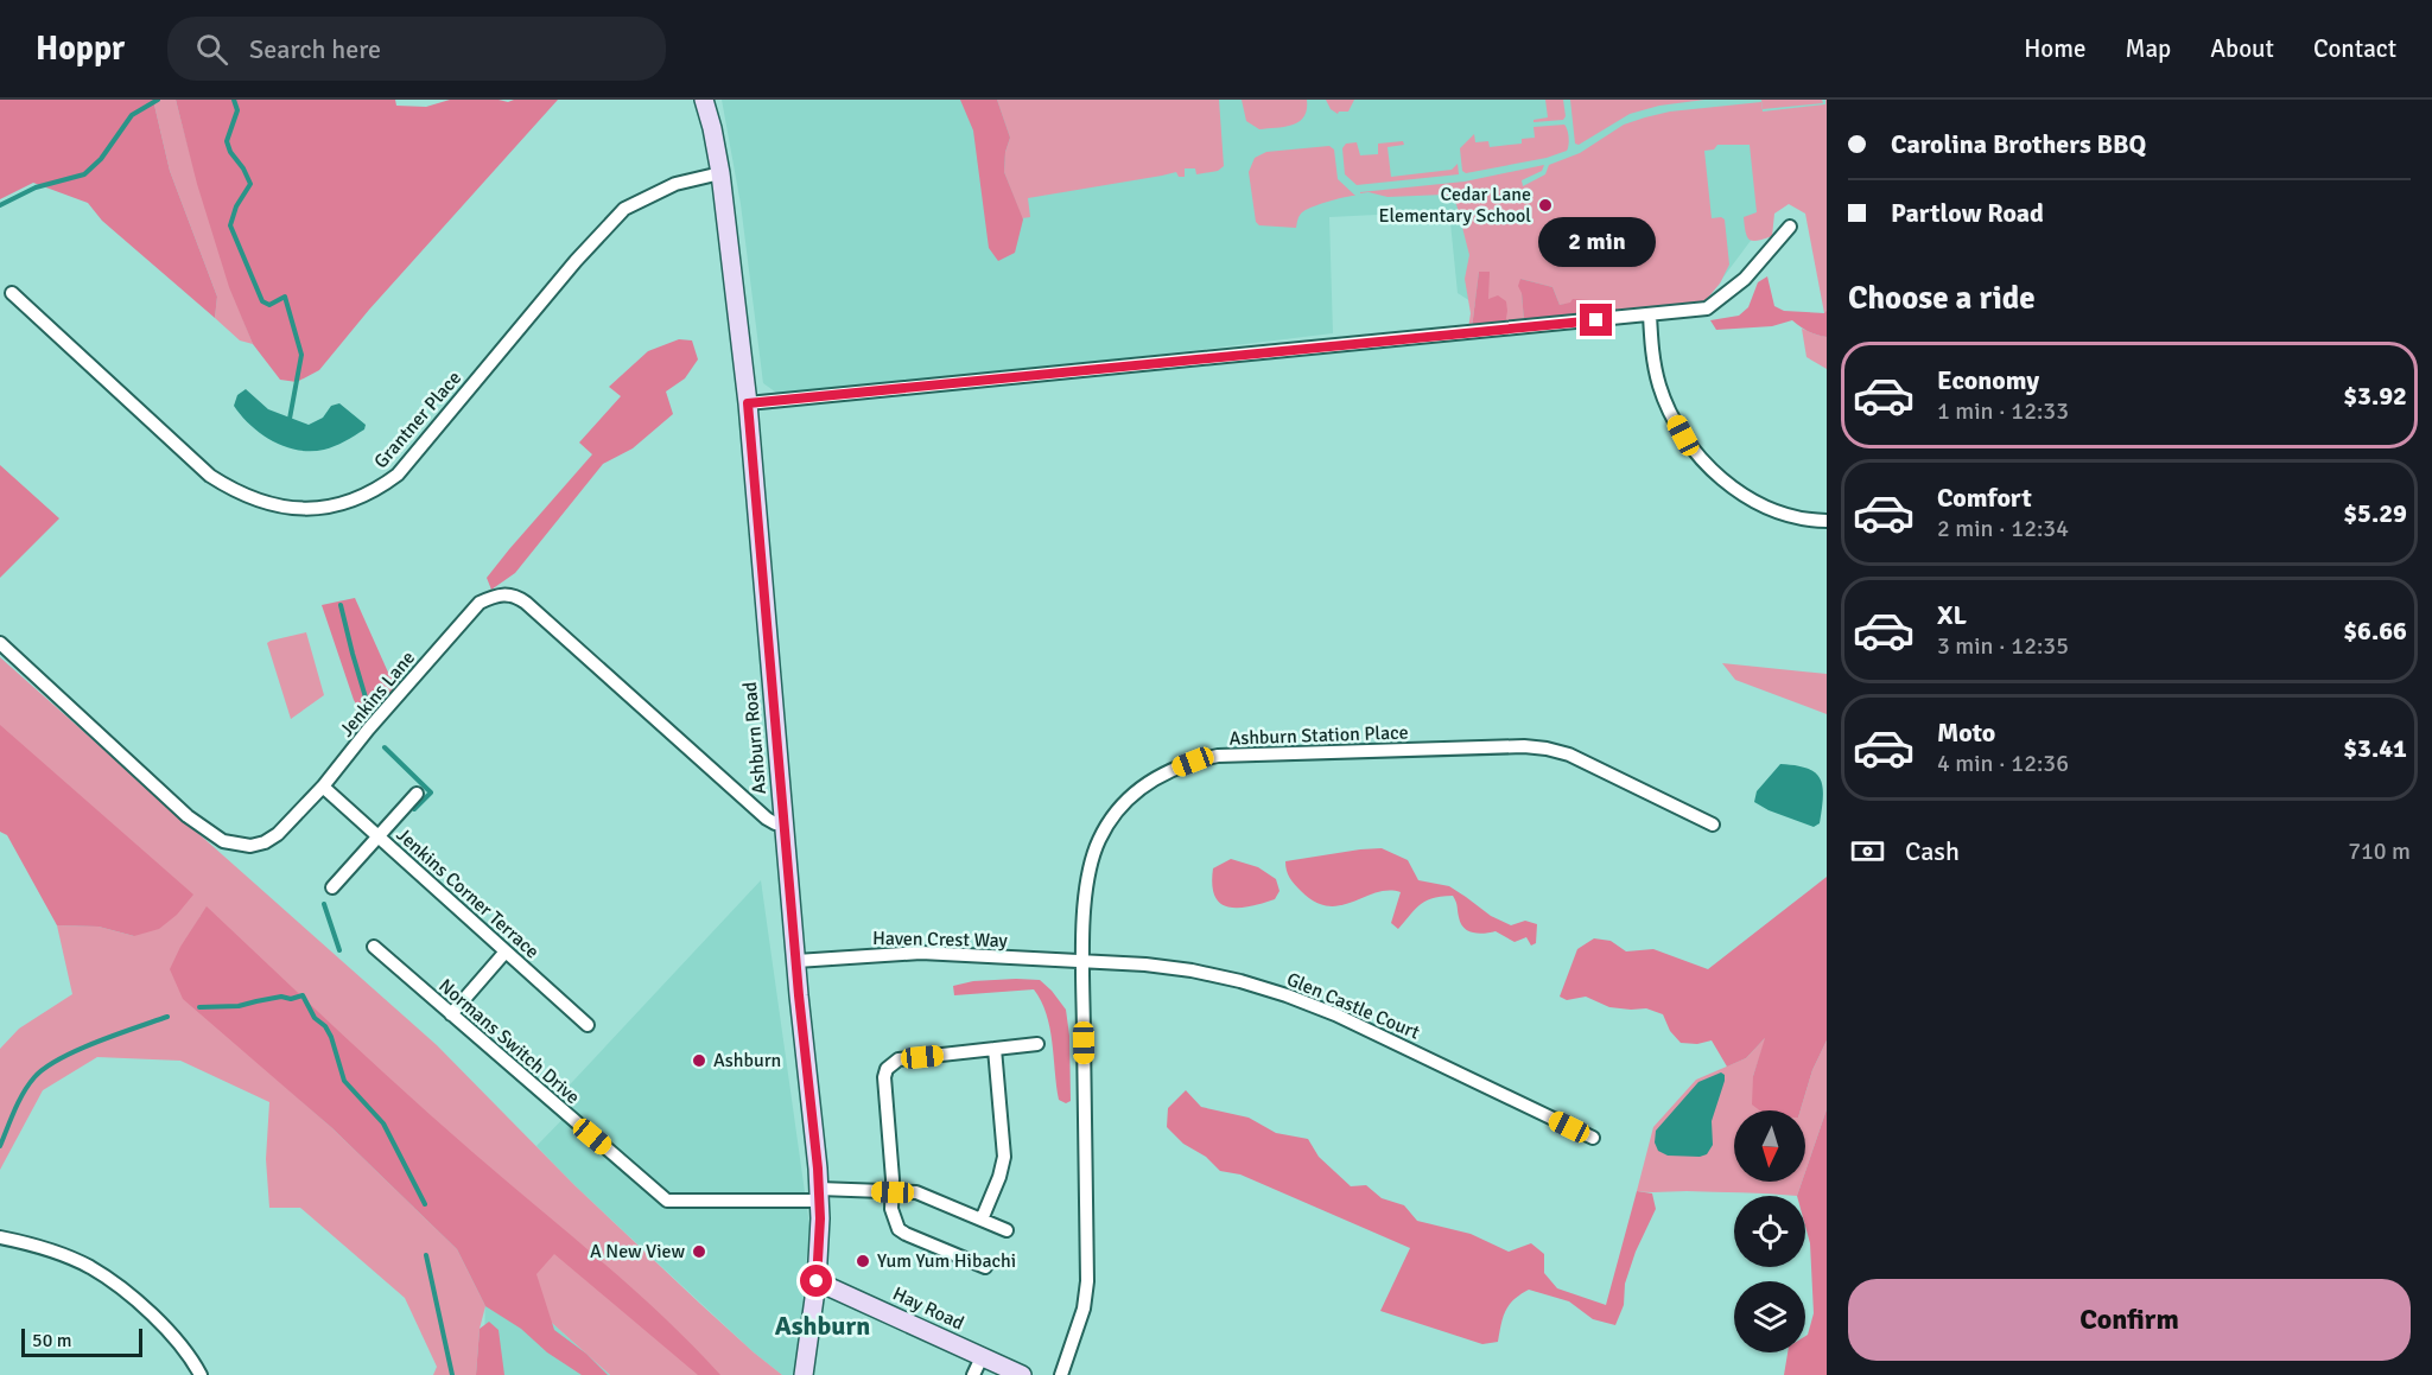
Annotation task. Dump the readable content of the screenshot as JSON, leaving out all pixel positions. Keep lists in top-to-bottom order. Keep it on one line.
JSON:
{"streets":{"main road":["Ashburn Road","Hay Road"],"street":["Grantner Place","Jenkins Lane","Ashburn Station Place","Jenkins Corner Terrace","Haven Crest Way","Glen Castle Court","Normans Switch Drive"]},"crossings":[["Grantner Place","Ashburn Road"],["Jenkins Lane","Ashburn Road"],["Jenkins Lane","Jenkins Corner Terrace"],["Ashburn Station Place","Haven Crest Way"],["Ashburn Station Place","Glen Castle Court"],["Ashburn Road","Haven Crest Way"],["Ashburn Road","Normans Switch Drive"],["Ashburn Road","Hay Road"],["Haven Crest Way","Glen Castle Court"]],"districts":["Ashburn"],"places":["Cedar Lane Elementary School","Ashburn","A New View","Yum Yum Hibachi"],"scale_bar":"50 m","north":"bottom","page":{"header":"Hoppr","search":"Search here","nav":["Home","Map","About","Contact"],"banner":["Carolina Brothers BBQ","Partlow Road"],"bubble":"2 min","heading":"Choose a ride","list":[{"name":"Economy","note":"1 min · 12:33","value":"$3.92"},{"name":"Comfort","note":"2 min · 12:34","value":"$5.29"},{"name":"XL","note":"3 min · 12:35","value":"$6.66"},{"name":"Moto","note":"4 min · 12:36","value":"$3.41"}],"pay":["Cash","710 m"],"buttons":"Confirm","scale":"50 m"}}
